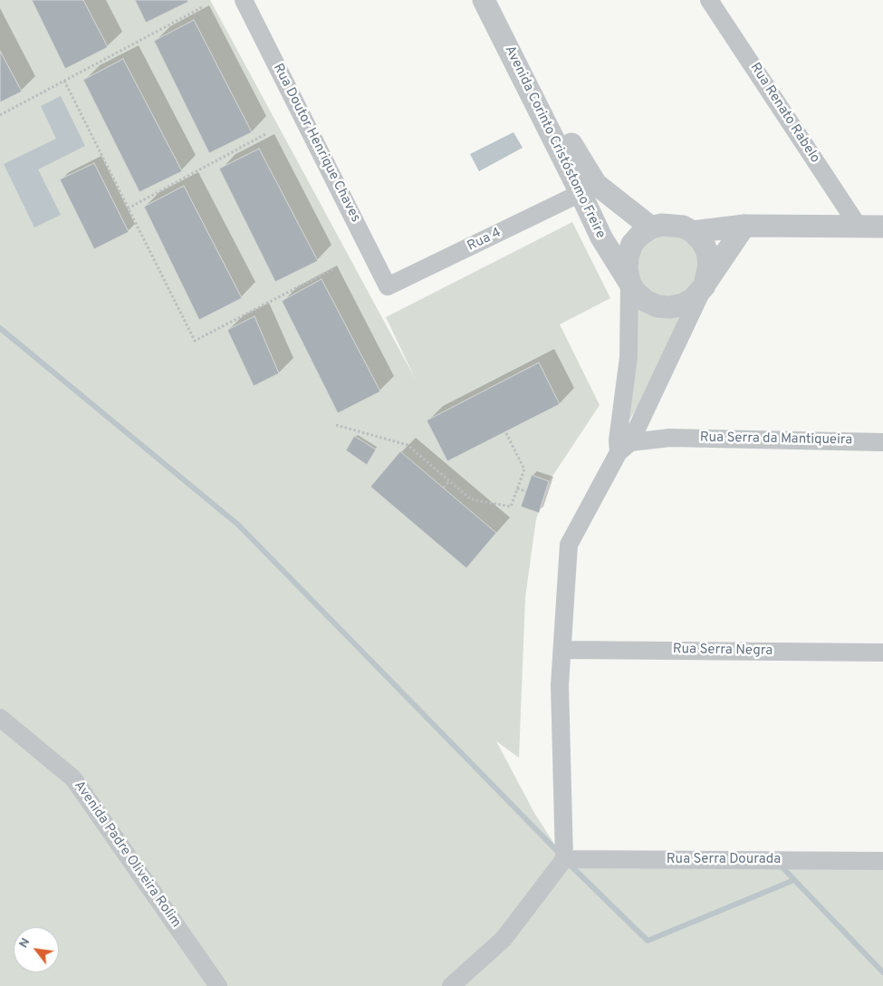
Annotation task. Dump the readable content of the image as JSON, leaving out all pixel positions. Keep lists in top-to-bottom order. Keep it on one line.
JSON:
{"streets":{"street":["Rua Renato Rabelo","Avenida Corinto Cristóstomo Freire","Rua Doutor Henrique Chaves","Rua 4","Rua Serra da Mantiqueira","Rua Serra Negra","Avenida Padre Oliveira Rolim","Rua Serra Dourada"]},"crossings":[["Avenida Corinto Cristóstomo Freire","Rua 4"],["Rua Doutor Henrique Chaves","Rua 4"]],"north":"top left"}
